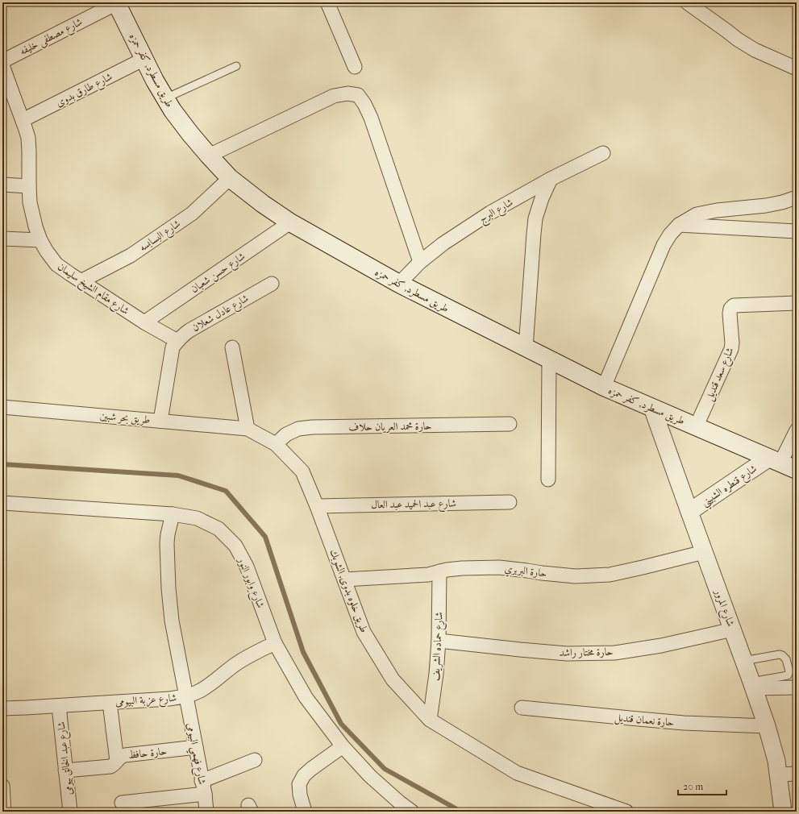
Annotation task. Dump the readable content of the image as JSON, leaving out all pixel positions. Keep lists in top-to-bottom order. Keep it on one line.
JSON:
{"streets":{"main road":["طريق مسطرد, كفر حمزه"],"street":["شارع مصطفى خليفه","شارع طارق بدوى","شارع البرج","شارع البسابسه","شارع حسن شعبان","شارع مقام الشيخ سليمان","شارع عادل شعلان","شارع سعد قنديل","طريق بحر شبين","حارة محمد العريان حلاف","شارع قنطره الشبيني","شارع عبد الحميد عبد العال","حارة البربري","شارع وابور النور","طريق خلوه بدوى, الشوبك","شارع المرور","شارع حماده الشريف","حارة مختار راشد","شارع عزبة البيومى","حارة نعمان قنديل","حارة حافظ","شارع فهمي البيومى","شارع عبد الخالق بيومى"]},"crossings":[["شارع مصطفى خليفه","طريق مسطرد, كفر حمزه"],["طريق مسطرد, كفر حمزه","شارع طارق بدوى"],["طريق مسطرد, كفر حمزه","شارع البرج"],["طريق مسطرد, كفر حمزه","شارع البسابسه"],["طريق مسطرد, كفر حمزه","شارع حسن شعبان"],["طريق مسطرد, كفر حمزه","شارع سعد قنديل"],["طريق مسطرد, كفر حمزه","شارع قنطره الشبيني"],["طريق مسطرد, كفر حمزه","شارع المرور"],["شارع طارق بدوى","شارع مقام الشيخ سليمان"],["شارع البسابسه","شارع مقام الشيخ سليمان"],["شارع حسن شعبان","شارع مقام الشيخ سليمان"],["شارع مقام الشيخ سليمان","شارع عادل شعلان"],["طريق بحر شبين","طريق خلوه بدوى, الشوبك"],["حارة محمد العريان حلاف","طريق خلوه بدوى, الشوبك"],["شارع قنطره الشبيني","شارع المرور"],["شارع عبد الحميد عبد العال","طريق خلوه بدوى, الشوبك"],["حارة البربري","طريق خلوه بدوى, الشوبك"],["حارة البربري","شارع المرور"],["حارة البربري","شارع حماده الشريف"],["شارع وابور النور","شارع عزبة البيومى"],["شارع وابور النور","شارع فهمي البيومى"],["طريق خلوه بدوى, الشوبك","شارع حماده الشريف"],["شارع المرور","حارة مختار راشد"],["شارع المرور","حارة نعمان قنديل"],["شارع حماده الشريف","حارة مختار راشد"],["شارع عزبة البيومى","شارع فهمي البيومى"],["شارع عزبة البيومى","شارع عبد الخالق بيومى"],["حارة حافظ","شارع فهمي البيومى"],["حارة حافظ","شارع عبد الخالق بيومى"]],"scale_bar":"20 m"}
